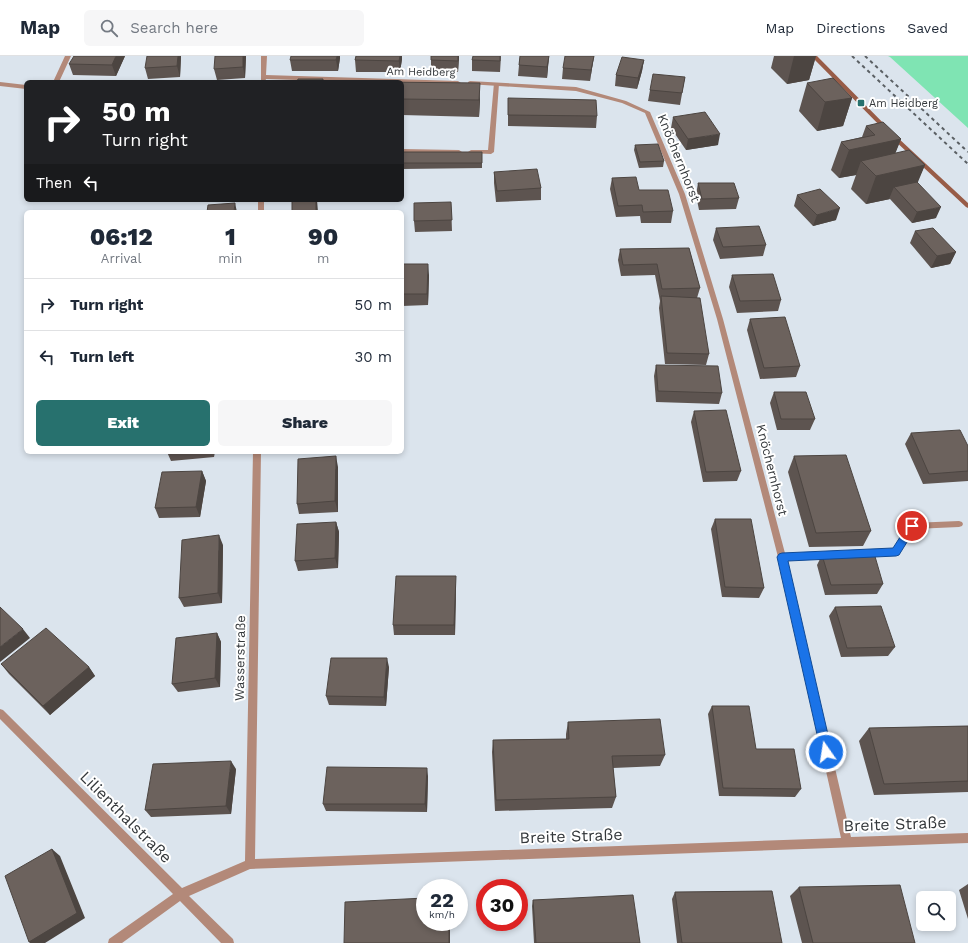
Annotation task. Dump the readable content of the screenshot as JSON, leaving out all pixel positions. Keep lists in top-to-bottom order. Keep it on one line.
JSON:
{"streets":{"street":["Am Heidberg","Knöchernhorst","Wasserstraße","Lilienthalstraße","Breite Straße"]},"crossings":[["Am Heidberg","Knöchernhorst"],["Knöchernhorst","Breite Straße"],["Wasserstraße","Breite Straße"],["Lilienthalstraße","Breite Straße"]],"places":{"transit":["Am Heidberg"]},"page":{"header":"Map","search":"Search here","nav":["Map","Directions","Saved"],"turn":["50 m","Turn right"],"then":"Then","eta":["06:12","Arrival","1","min","90","m"],"list":[{"name":"Turn right","value":"50 m"},{"name":"Turn left","value":"30 m"}],"buttons":["Exit","Share"],"speed":"22 km/h","limit":"30"}}
